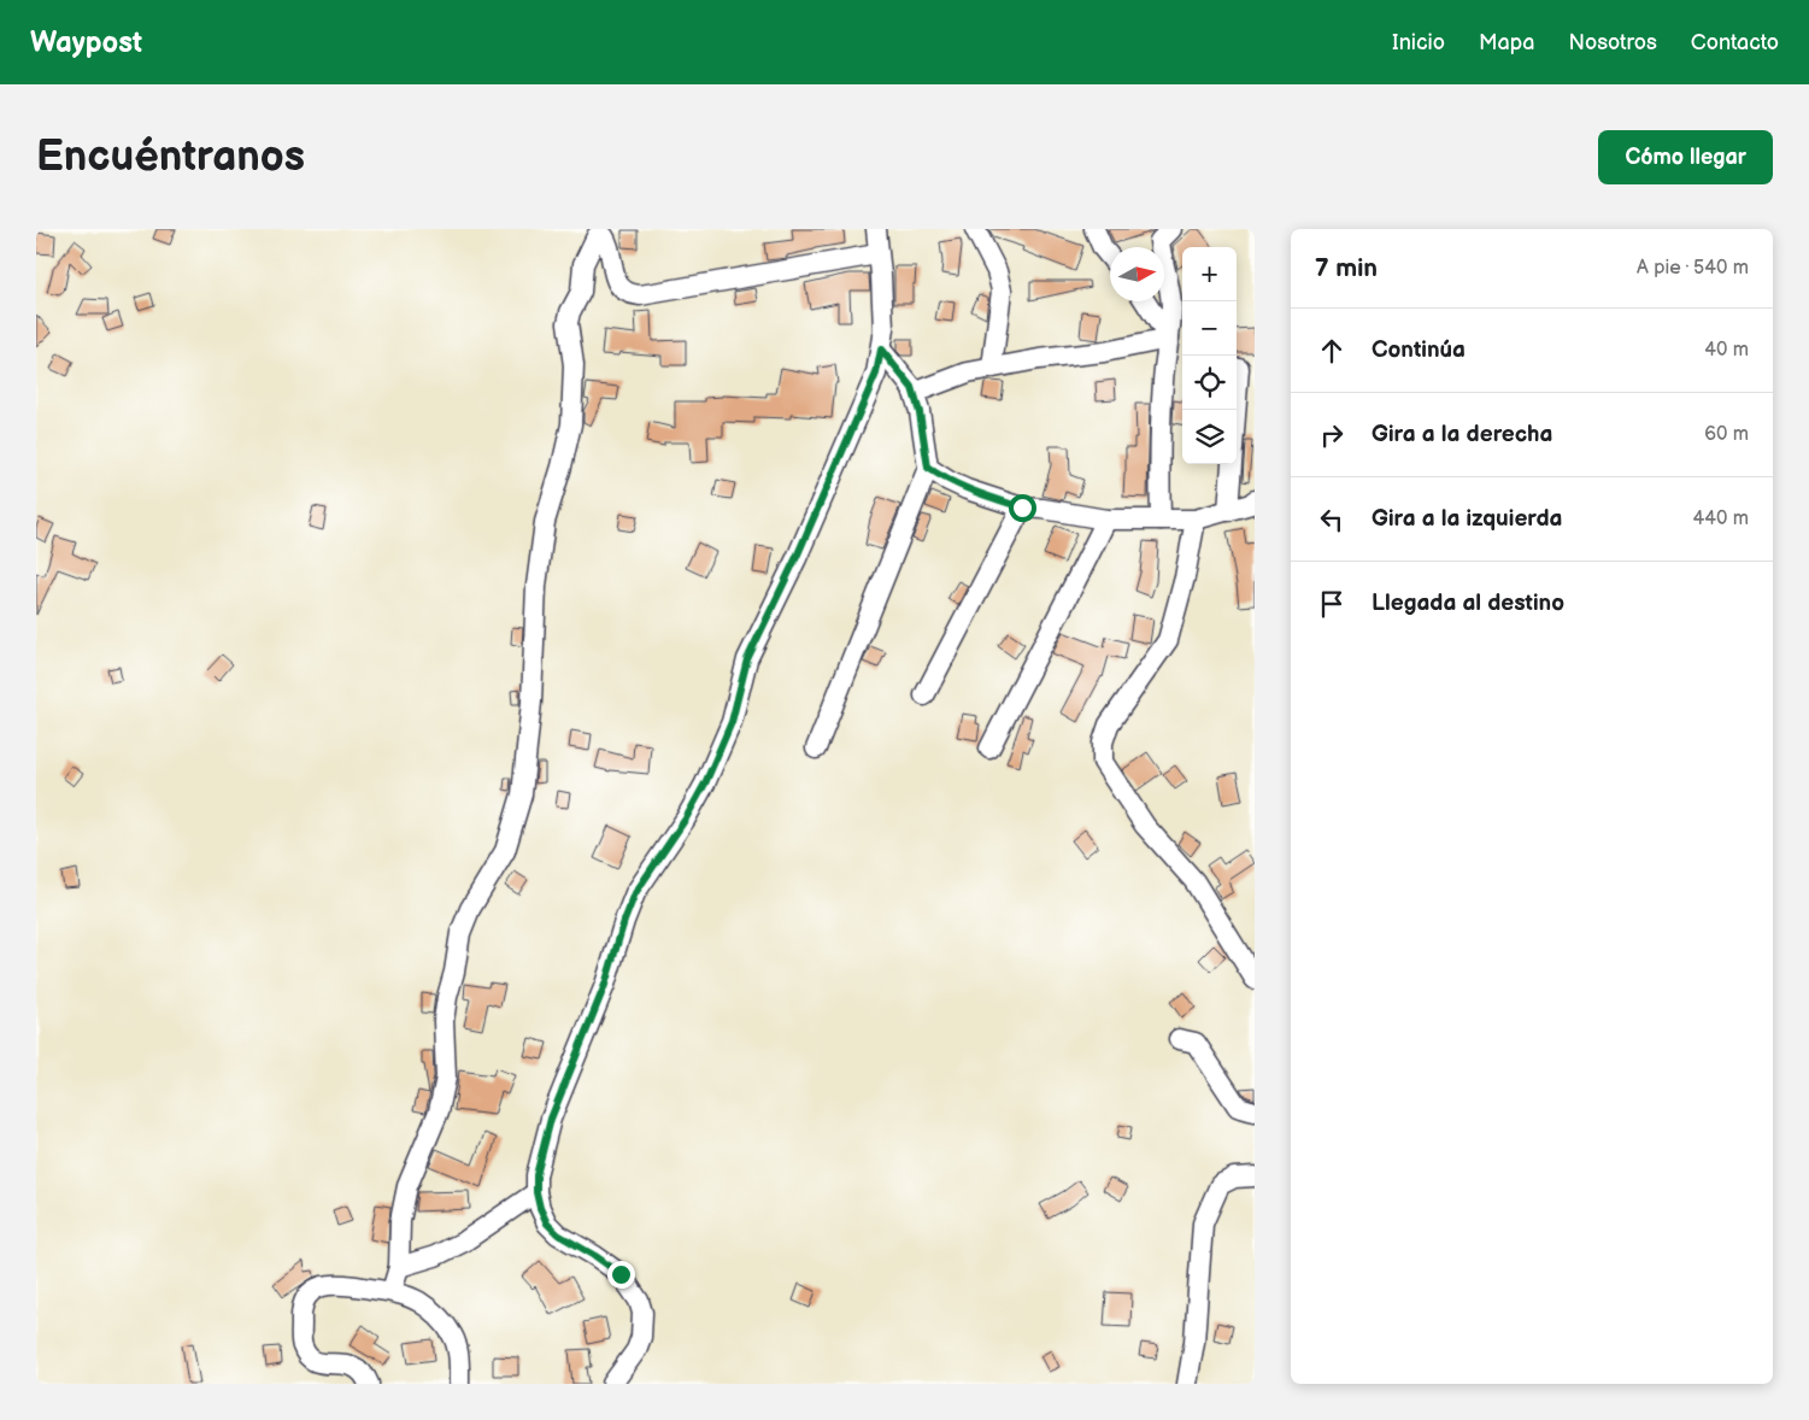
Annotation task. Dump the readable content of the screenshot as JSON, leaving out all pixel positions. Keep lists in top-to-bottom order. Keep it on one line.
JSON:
{"north":"right","page":{"header":"Waypost","nav":["Inicio","Mapa","Nosotros","Contacto"],"buttons":"Cómo llegar","title":"Encuéntranos","heading":["7 min","A pie · 540 m"],"map_buttons":["+","−"],"list":[["Continúa","40 m"],["Gira a la derecha","60 m"],["Gira a la izquierda","440 m"],"Llegada al destino"]}}
